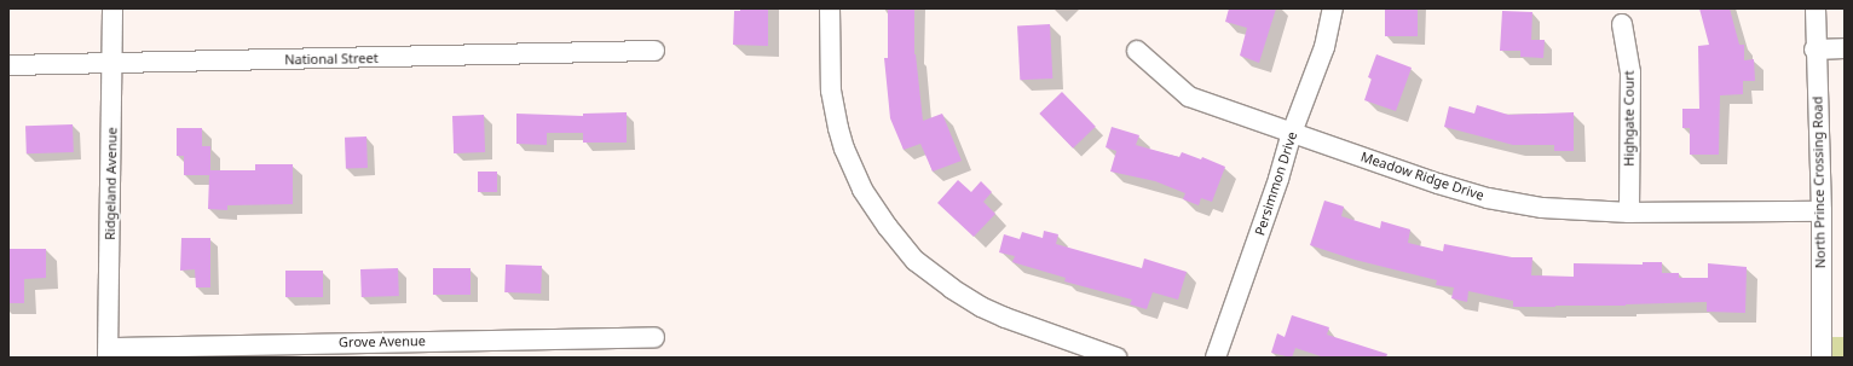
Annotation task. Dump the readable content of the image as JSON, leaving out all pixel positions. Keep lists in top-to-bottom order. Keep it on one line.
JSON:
{"streets":{"street":["National Street","Highgate Court","Meadow Ridge Drive","North Prince Crossing Road","Ridgeland Avenue","Persimmon Drive","Grove Avenue"]},"crossings":[["National Street","Ridgeland Avenue"],["Highgate Court","Meadow Ridge Drive"],["Meadow Ridge Drive","North Prince Crossing Road"],["Meadow Ridge Drive","Persimmon Drive"],["Ridgeland Avenue","Grove Avenue"]]}
